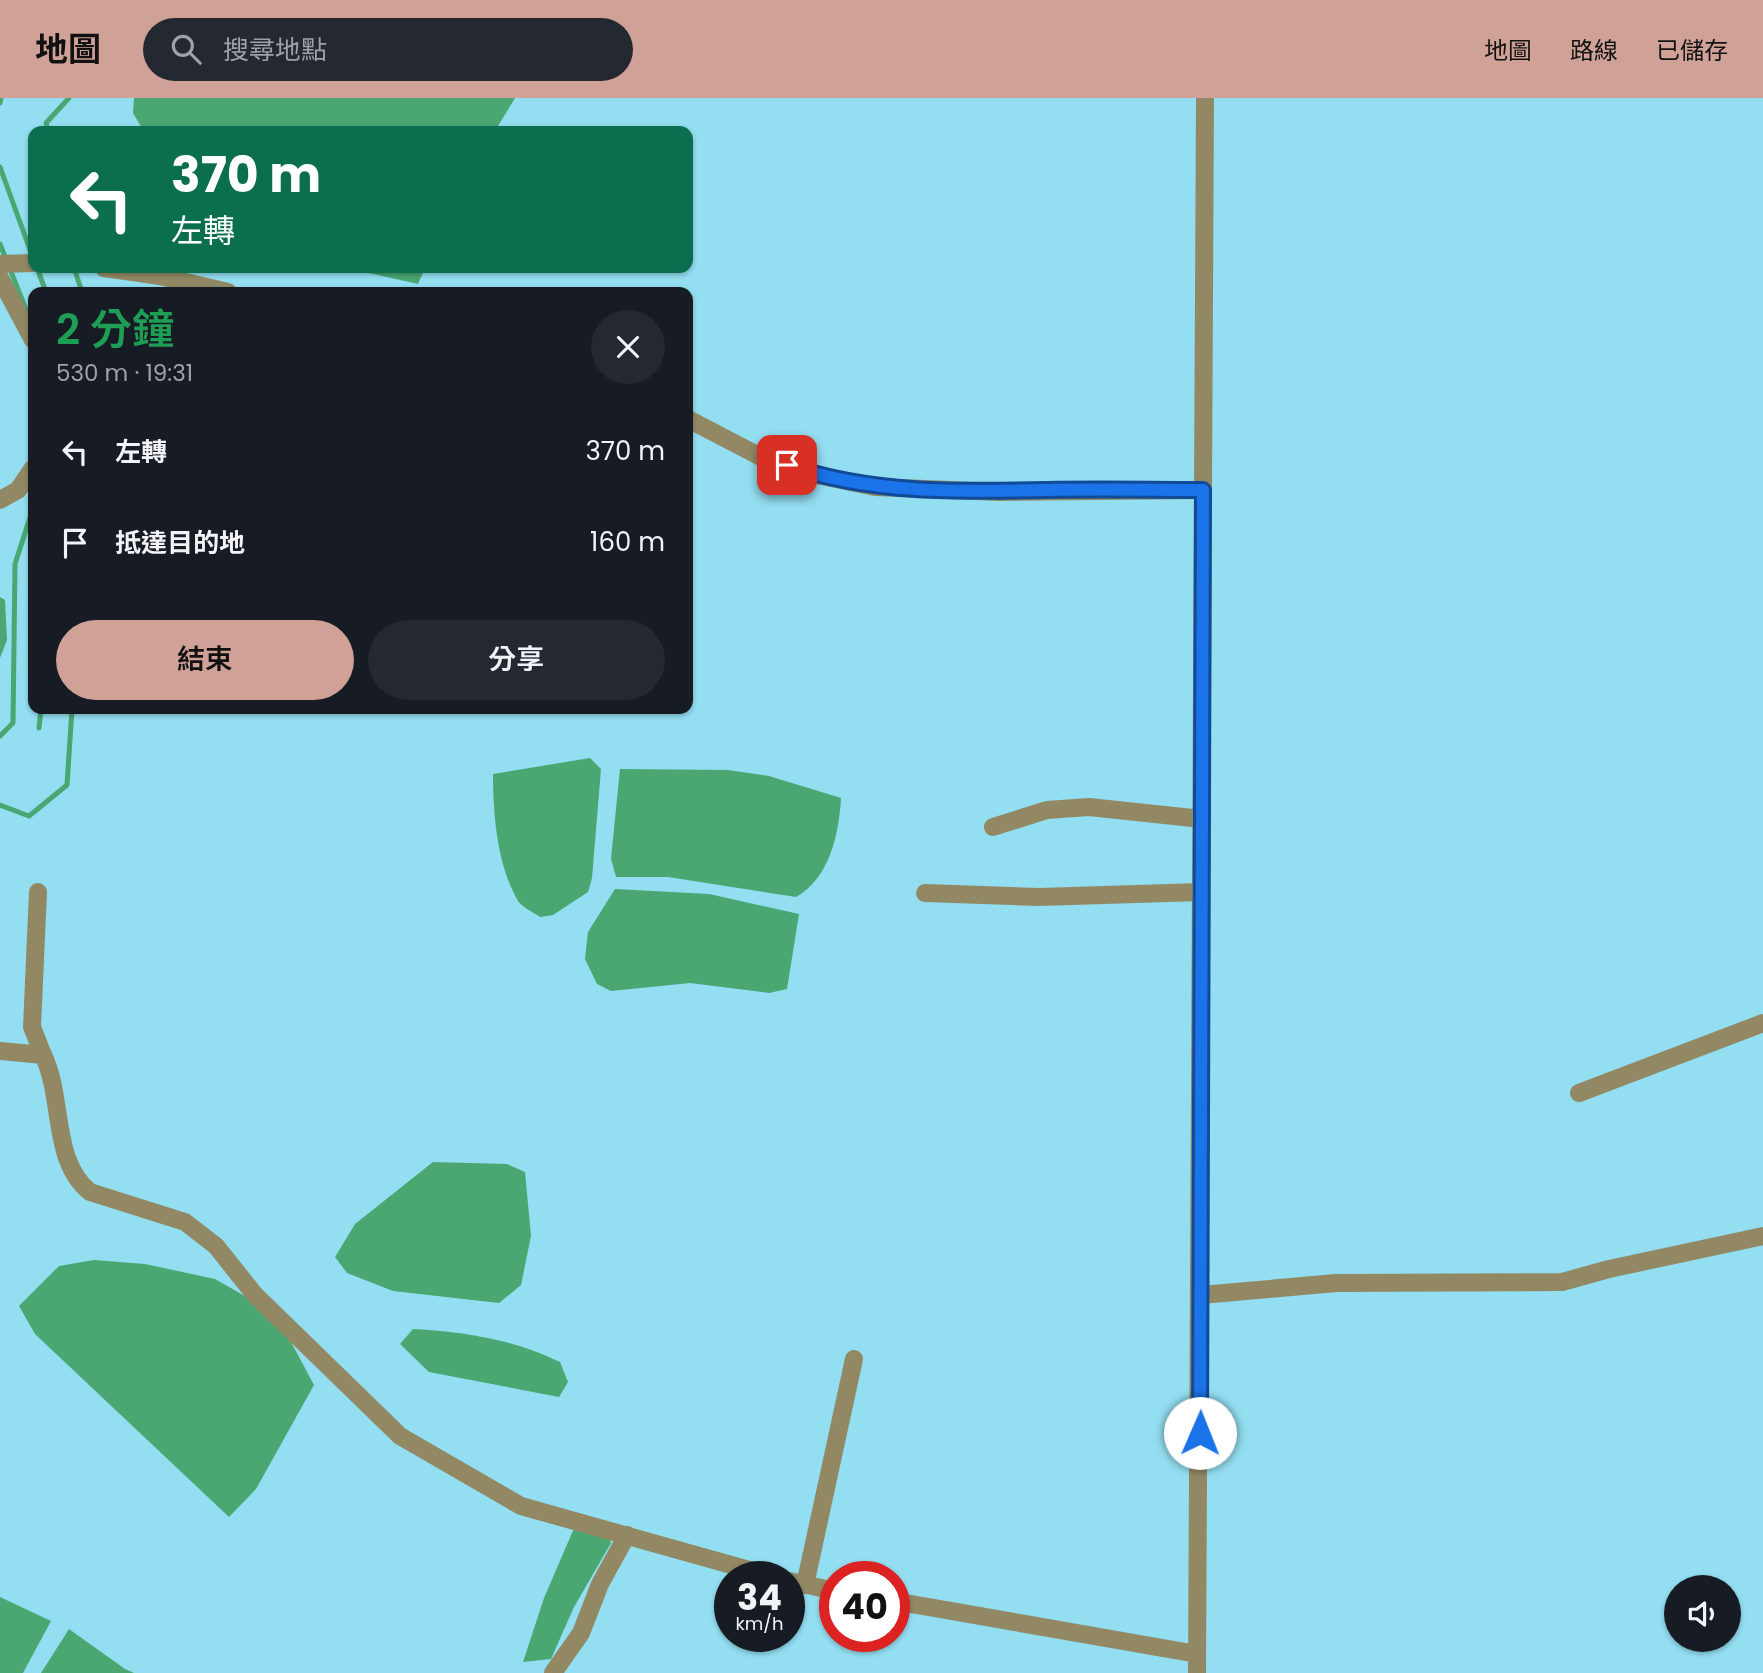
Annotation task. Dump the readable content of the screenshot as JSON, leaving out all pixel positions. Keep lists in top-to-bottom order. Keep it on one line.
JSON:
{"page":{"header":"地圖","search":"搜尋地點","nav":["地圖","路線","已儲存"],"turn":["370 m","左轉"],"heading":["2 分鐘","530 m · 19:31"],"list":[{"name":"左轉","value":"370 m"},{"name":"抵達目的地","value":"160 m"}],"buttons":["結束","分享"],"speed":"34 km/h","limit":"40"}}
